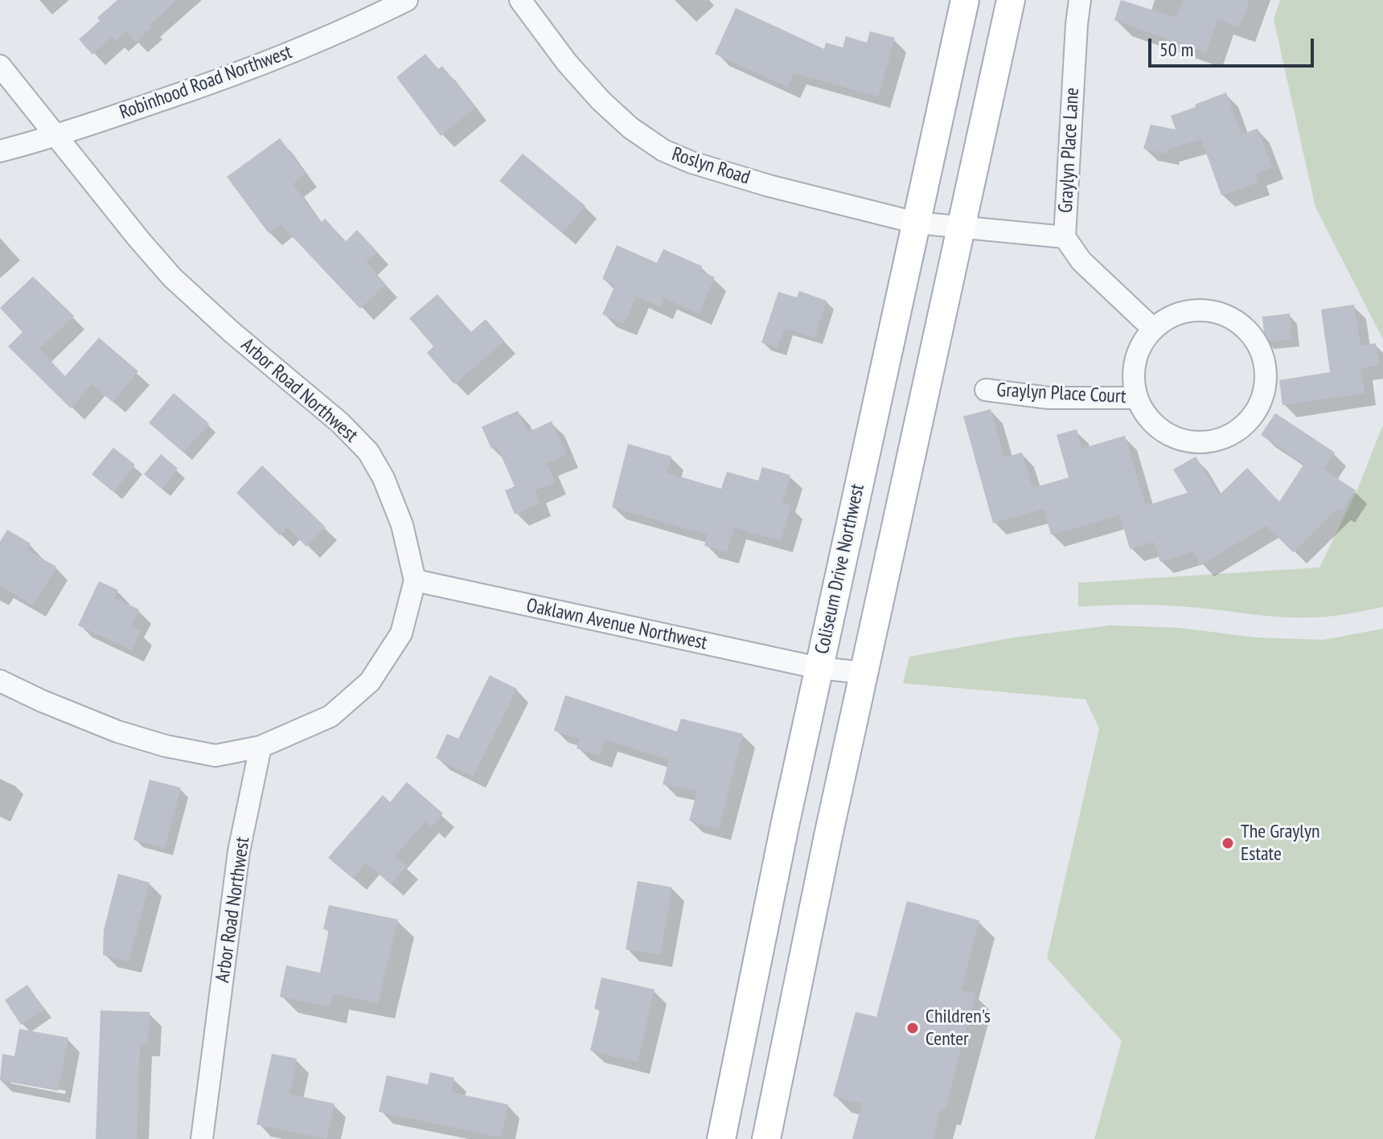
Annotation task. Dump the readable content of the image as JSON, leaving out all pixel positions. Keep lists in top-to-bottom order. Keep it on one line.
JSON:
{"streets":{"main road":["Coliseum Drive Northwest"],"street":["Robinhood Road Northwest","Graylyn Place Lane","Roslyn Road","Arbor Road Northwest","Graylyn Place Court","Oaklawn Avenue Northwest"]},"crossings":[["Robinhood Road Northwest","Arbor Road Northwest"],["Graylyn Place Lane","Roslyn Road"],["Roslyn Road","Coliseum Drive Northwest"],["Arbor Road Northwest","Oaklawn Avenue Northwest"],["Coliseum Drive Northwest","Oaklawn Avenue Northwest"]],"places":["The Graylyn Estate","Children's Center"],"scale_bar":"50 m"}
